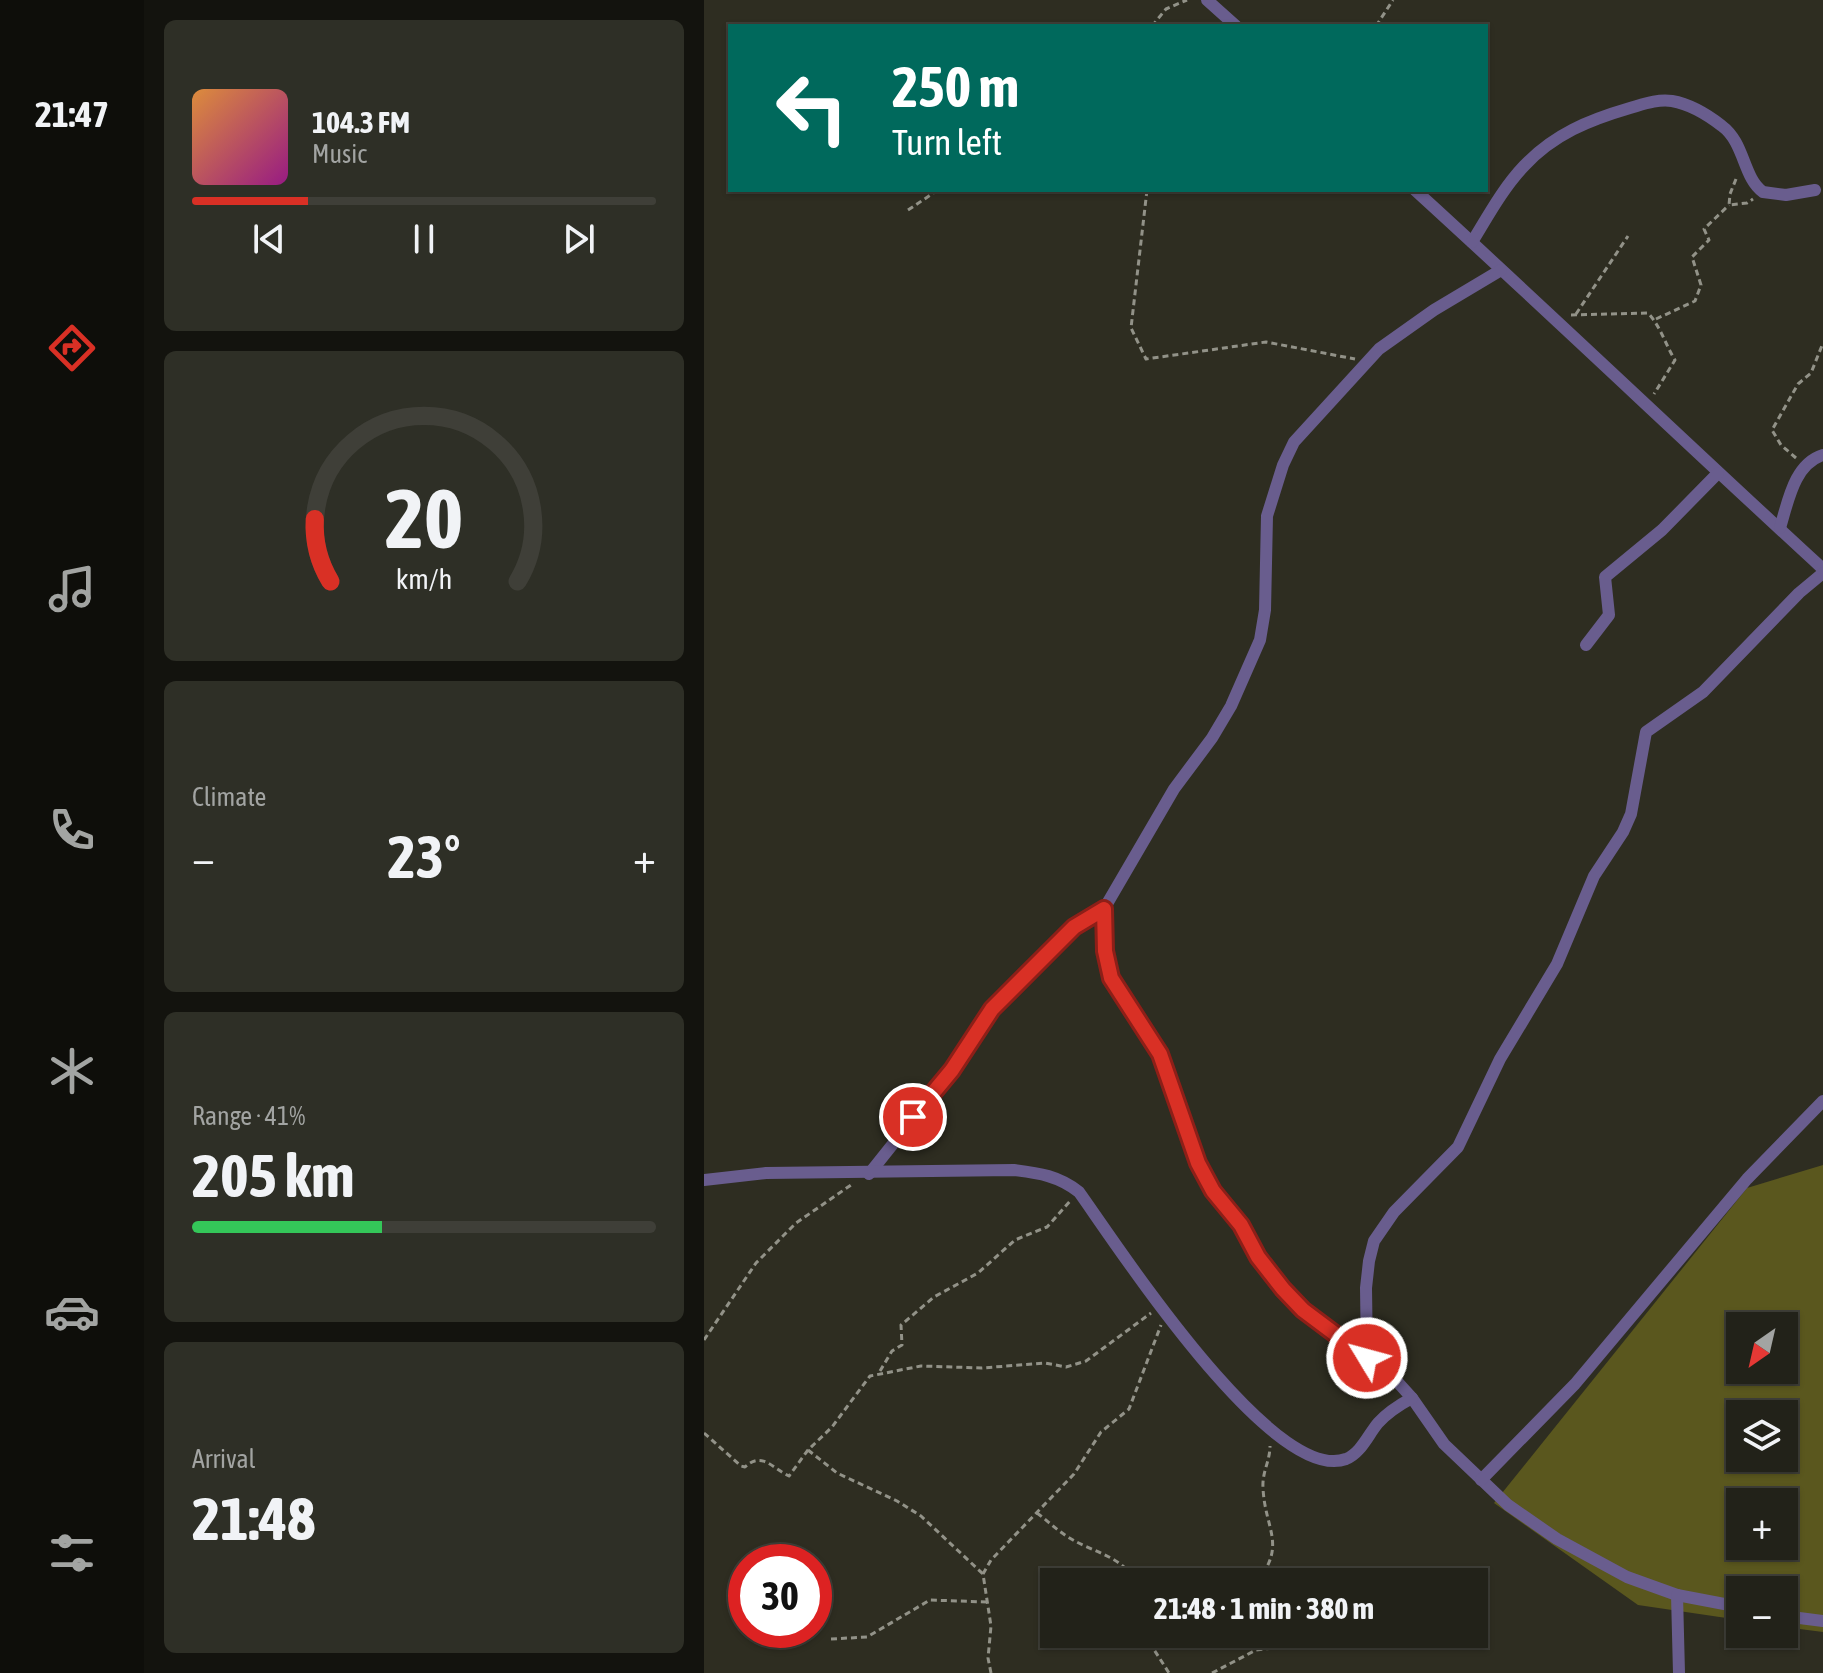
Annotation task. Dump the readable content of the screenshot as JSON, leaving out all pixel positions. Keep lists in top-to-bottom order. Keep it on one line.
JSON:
{"north":"bottom left","page":{"tabs":"21:47","turn":["250 m","Turn left"],"song":["104.3 FM","Music"],"tile":["Climate",["Range · 41%","205 km"],["Arrival","21:48"]],"heat":["−","23°","+"],"map_buttons":["+","−"],"limit":"30","trip":"21:48 · 1 min · 380 m","gauge":["20","km/h"]}}
